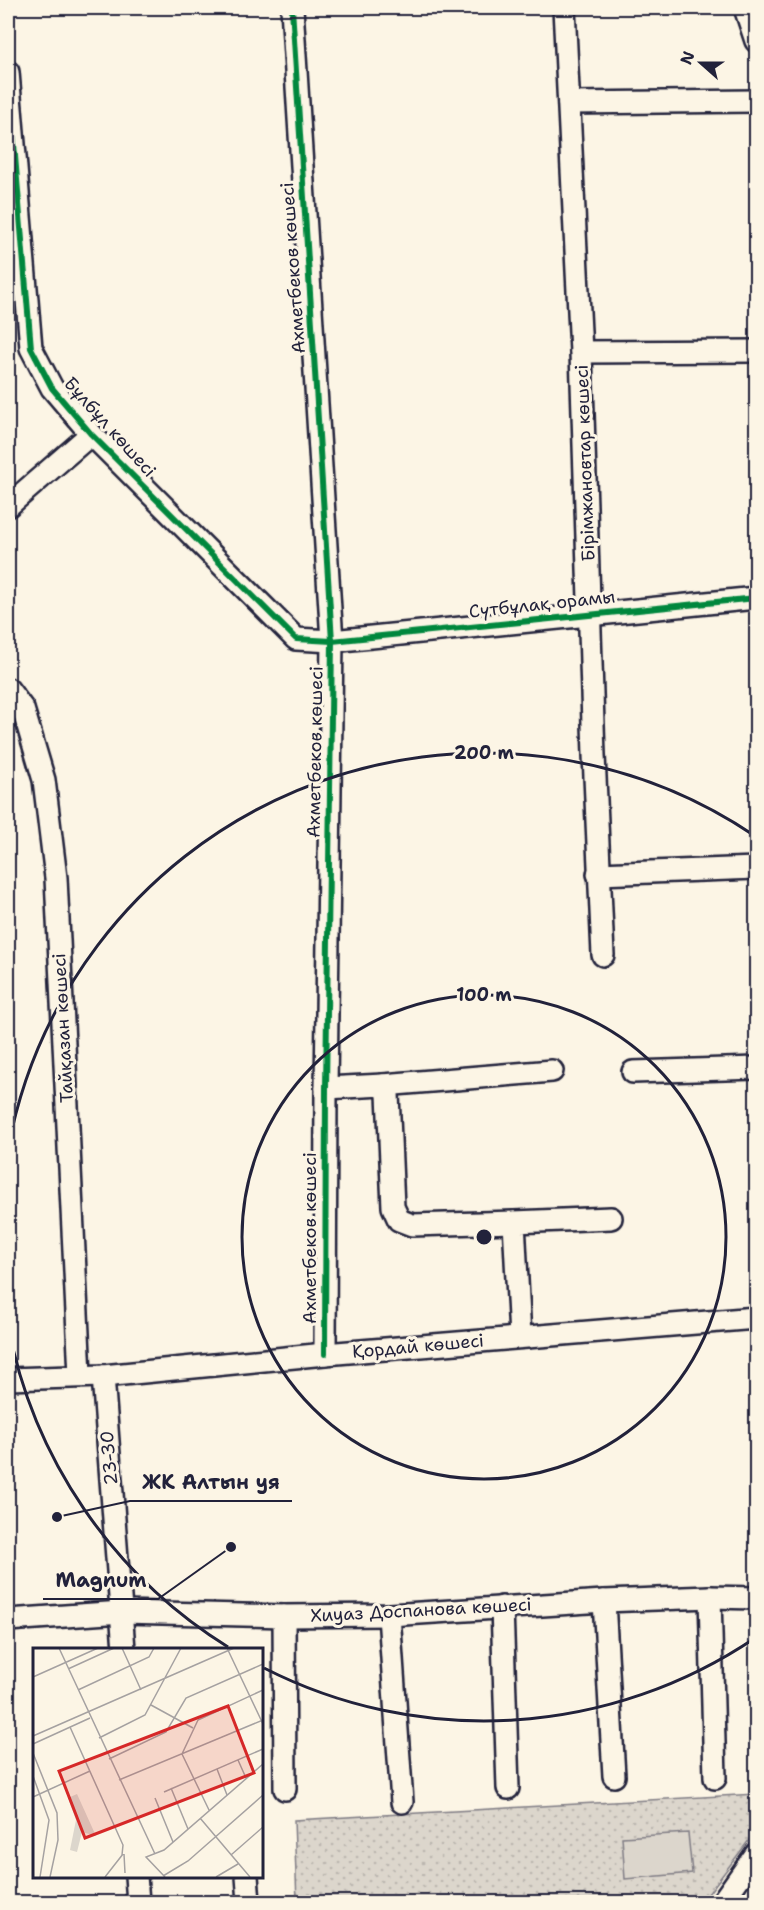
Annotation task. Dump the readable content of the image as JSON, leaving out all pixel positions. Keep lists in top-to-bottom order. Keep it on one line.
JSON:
{"streets":{"street":["Ахметбеков көшесі","Бұлбұл көшесі","Бірімжановтар көшесі","Cүтбұлақ орамы","Тайқазан көшесі","Қордай көшесі","23-30","Хиуаз Доспанова көшесі"]},"crossings":[["Ахметбеков көшесі","Бұлбұл көшесі"],["Ахметбеков көшесі","Cүтбұлақ орамы"],["Ахметбеков көшесі","Қордай көшесі"],["Бұлбұл көшесі","Cүтбұлақ орамы"],["Бірімжановтар көшесі","Cүтбұлақ орамы"],["Тайқазан көшесі","Қордай көшесі"],["Қордай көшесі","23-30"],["23-30","Хиуаз Доспанова көшесі"]],"places":["ЖК Алтын уя","Magnum"],"north":"left","rings":["200 m","100 m"]}
